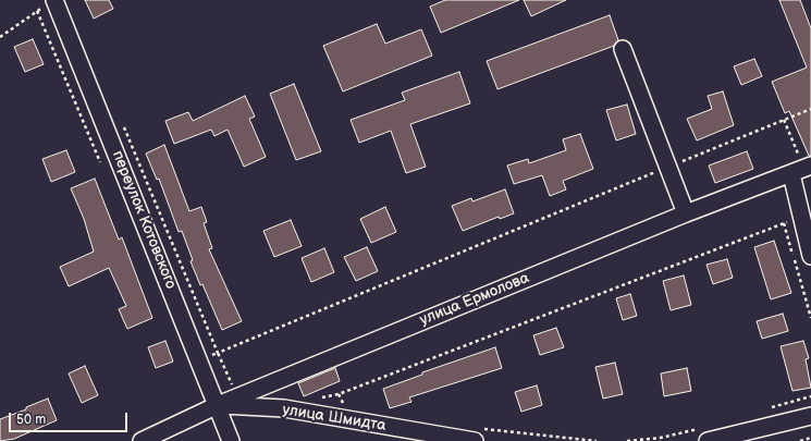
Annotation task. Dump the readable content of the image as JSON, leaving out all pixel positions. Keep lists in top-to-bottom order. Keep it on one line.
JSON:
{"streets":{"street":["переулок Котовского","улица Ермолова","улица Шмидта"]},"crossings":[["переулок Котовского","улица Ермолова"],["переулок Котовского","улица Шмидта"],["улица Ермолова","улица Шмидта"]],"scale_bar":"50 m"}
